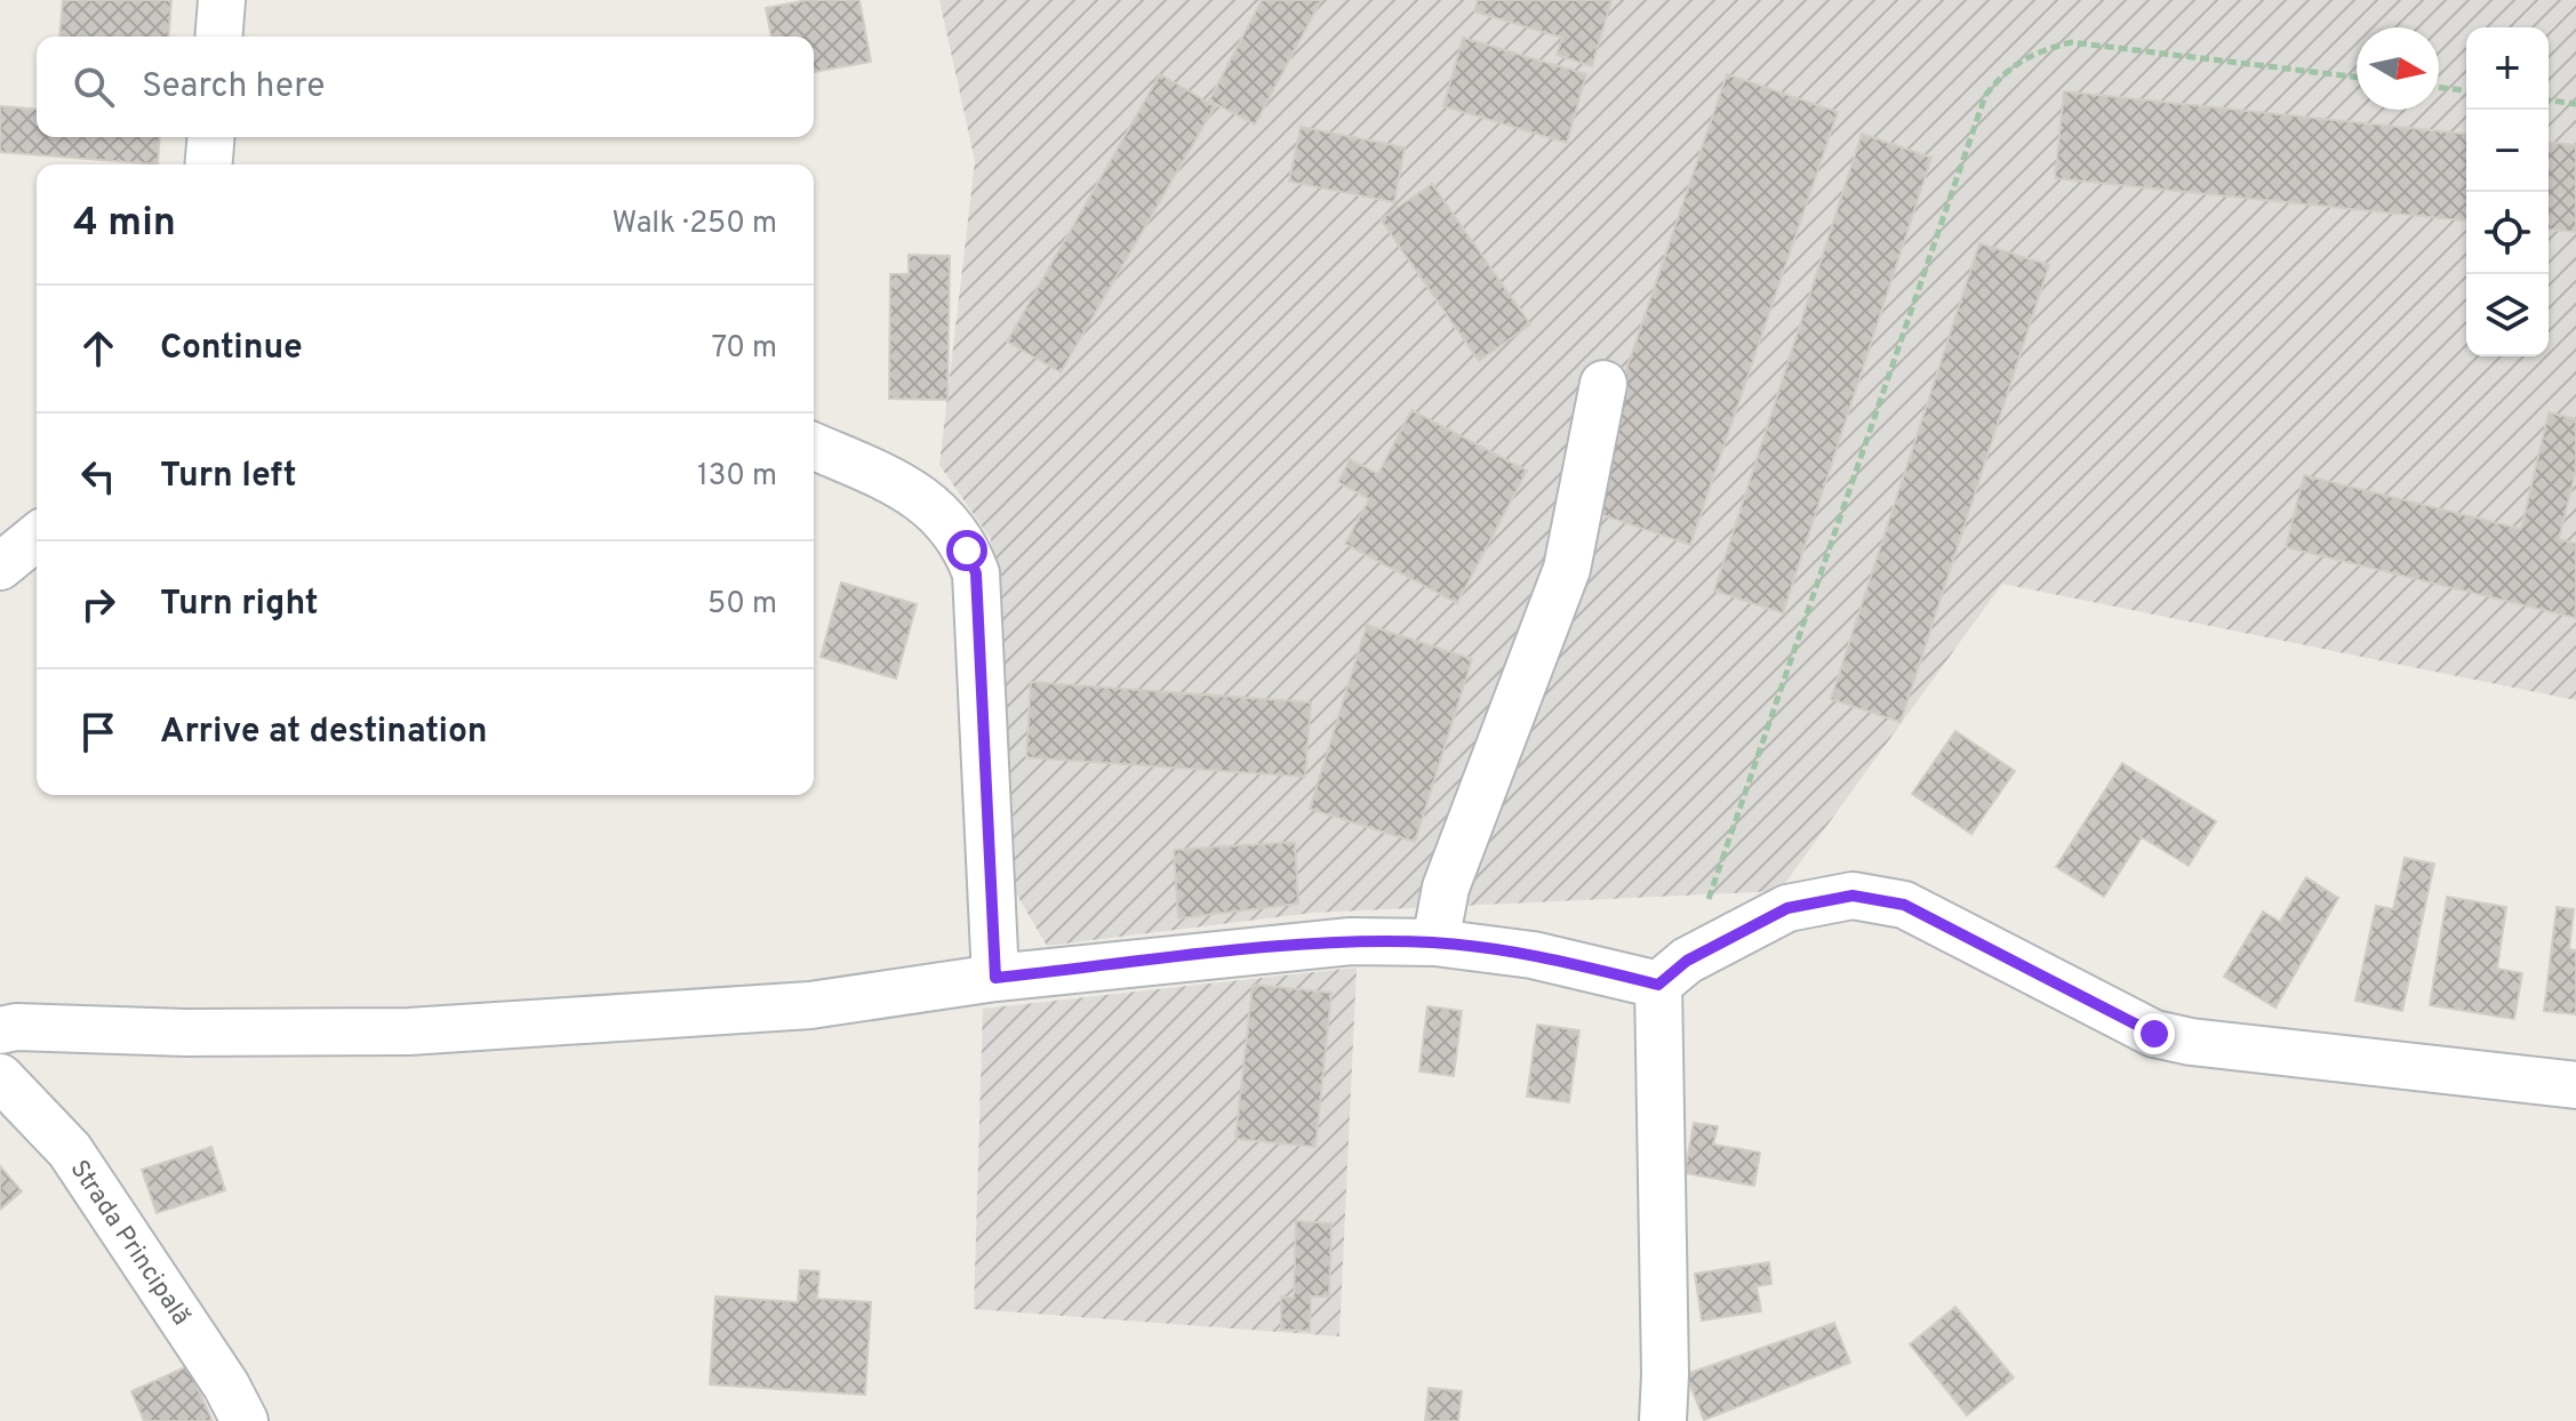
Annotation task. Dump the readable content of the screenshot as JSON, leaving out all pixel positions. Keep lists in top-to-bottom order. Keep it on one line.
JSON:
{"streets":{"street":["Strada Principală"]},"north":"right","page":{"map_buttons":["+","−"],"search":"Search here","heading":["4 min","Walk · 250 m"],"list":[["Continue","70 m"],["Turn left","130 m"],["Turn right","50 m"],"Arrive at destination"]}}
